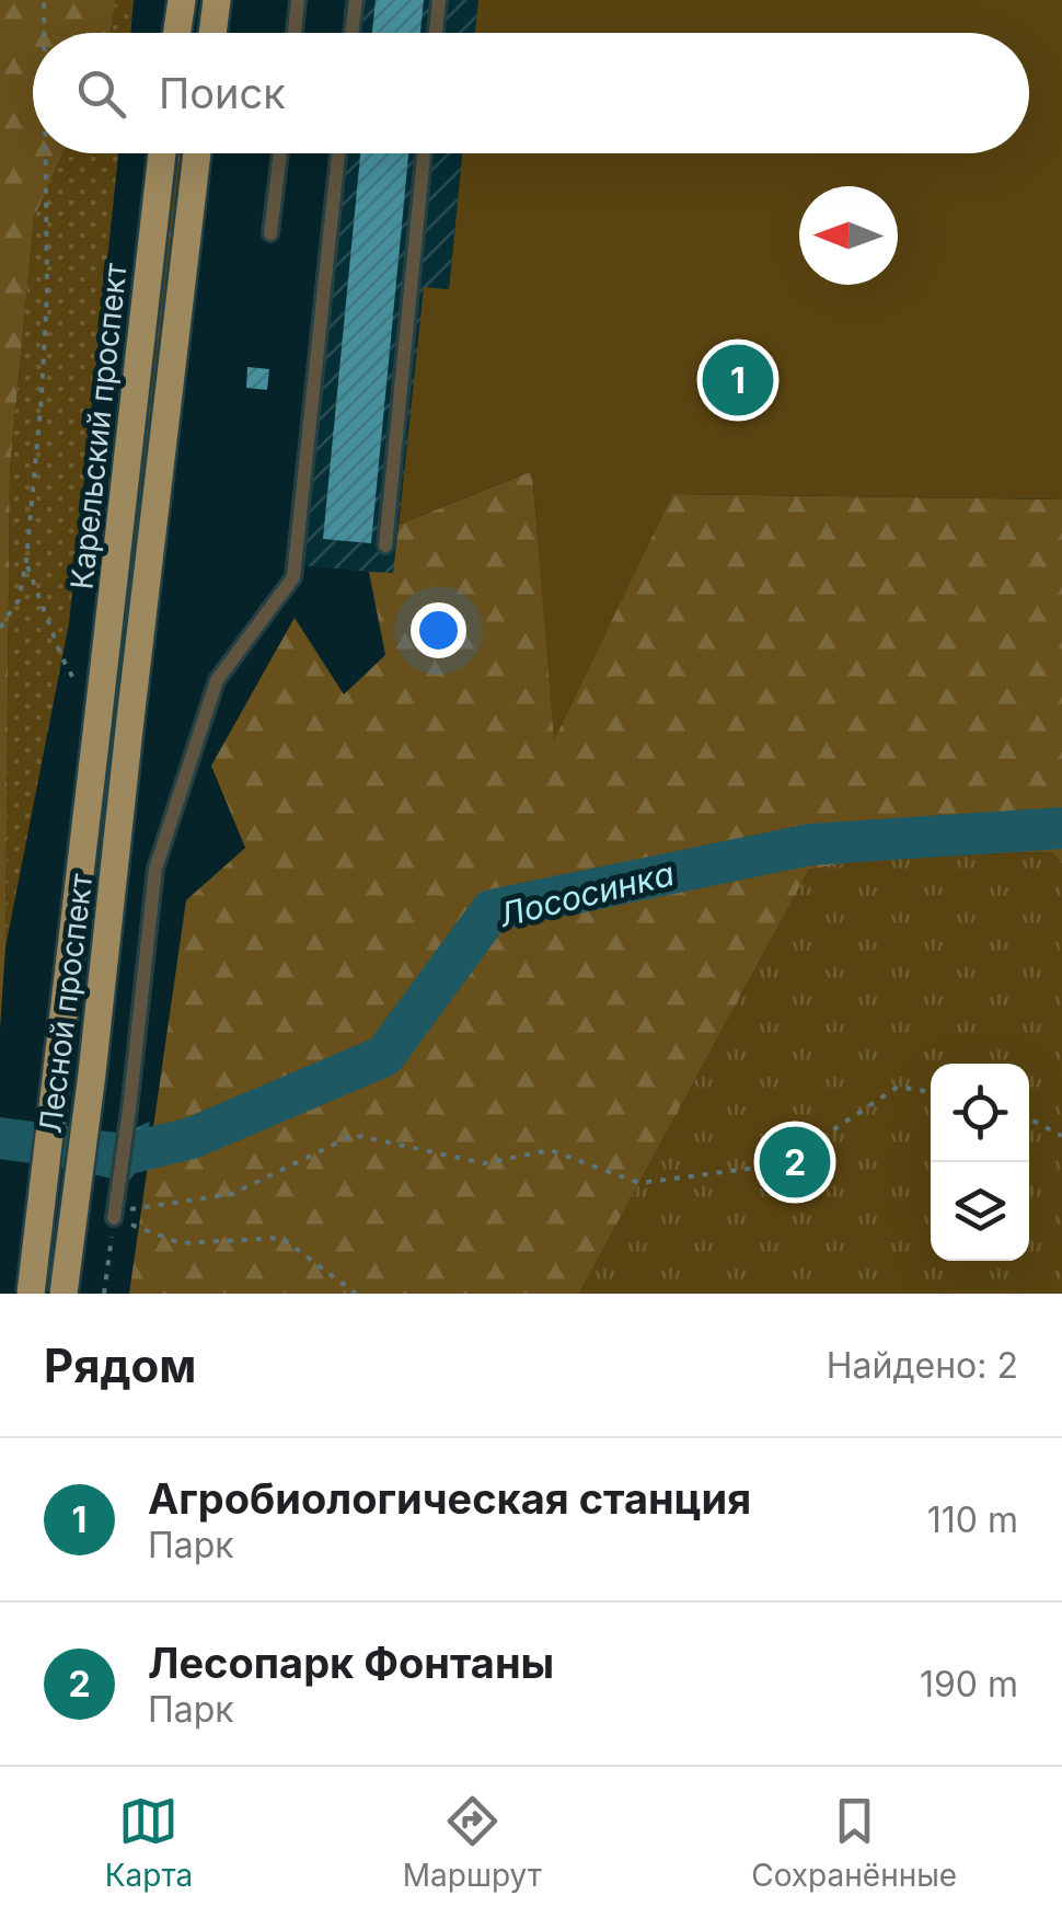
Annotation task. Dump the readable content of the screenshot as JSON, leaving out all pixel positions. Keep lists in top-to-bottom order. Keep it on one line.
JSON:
{"streets":{"main road":["Карельский проспект","Лесной проспект"]},"crossings":[["Карельский проспект","Лесной проспект"]],"water":["Лососинка"],"north":"left","page":{"search":"Поиск","pins":["1","2"],"heading":["Рядом","Найдено: 2"],"list":[{"mark":"1","name":"Агробиологическая станция","note":"Парк","value":"110 m"},{"mark":"2","name":"Лесопарк Фонтаны","note":"Парк","value":"190 m"}],"nav":["Карта","Маршрут","Сохранённые"]}}
